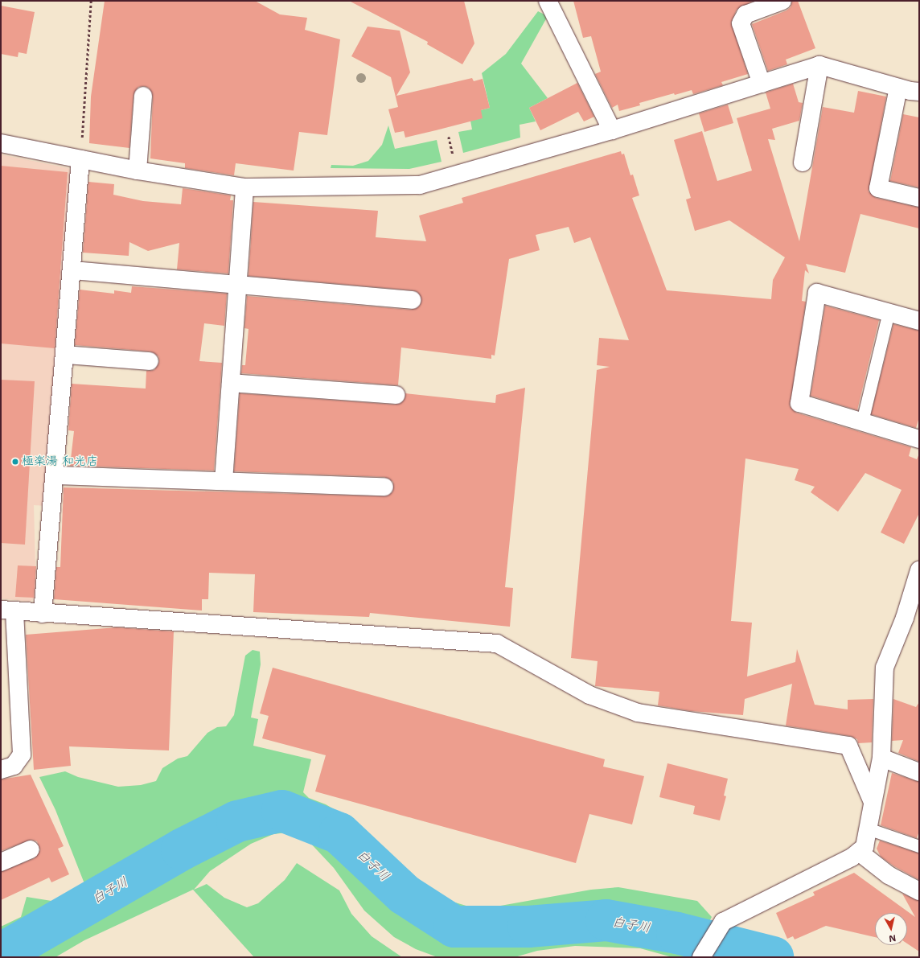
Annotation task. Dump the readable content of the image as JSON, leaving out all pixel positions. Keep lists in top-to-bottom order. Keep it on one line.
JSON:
{"water":["白子川"],"places":["極楽湯 和光店"],"north":"bottom"}
